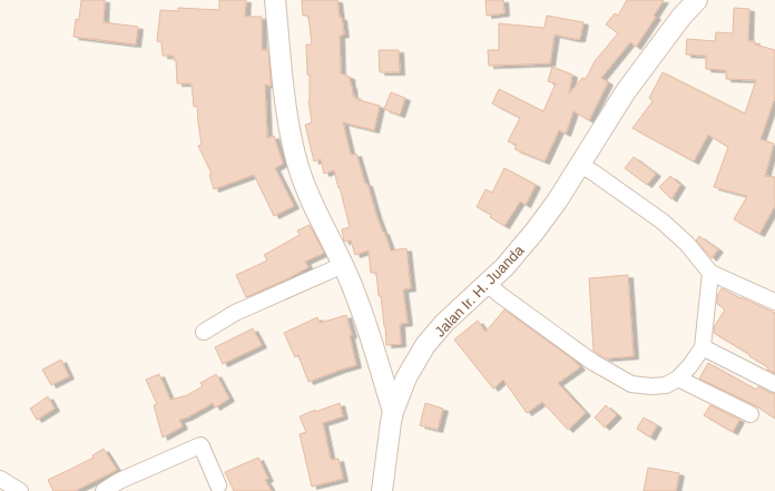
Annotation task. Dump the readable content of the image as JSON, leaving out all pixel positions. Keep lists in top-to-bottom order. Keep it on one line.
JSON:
{"streets":{"street":["Jalan Ir. H. Juanda"]}}
